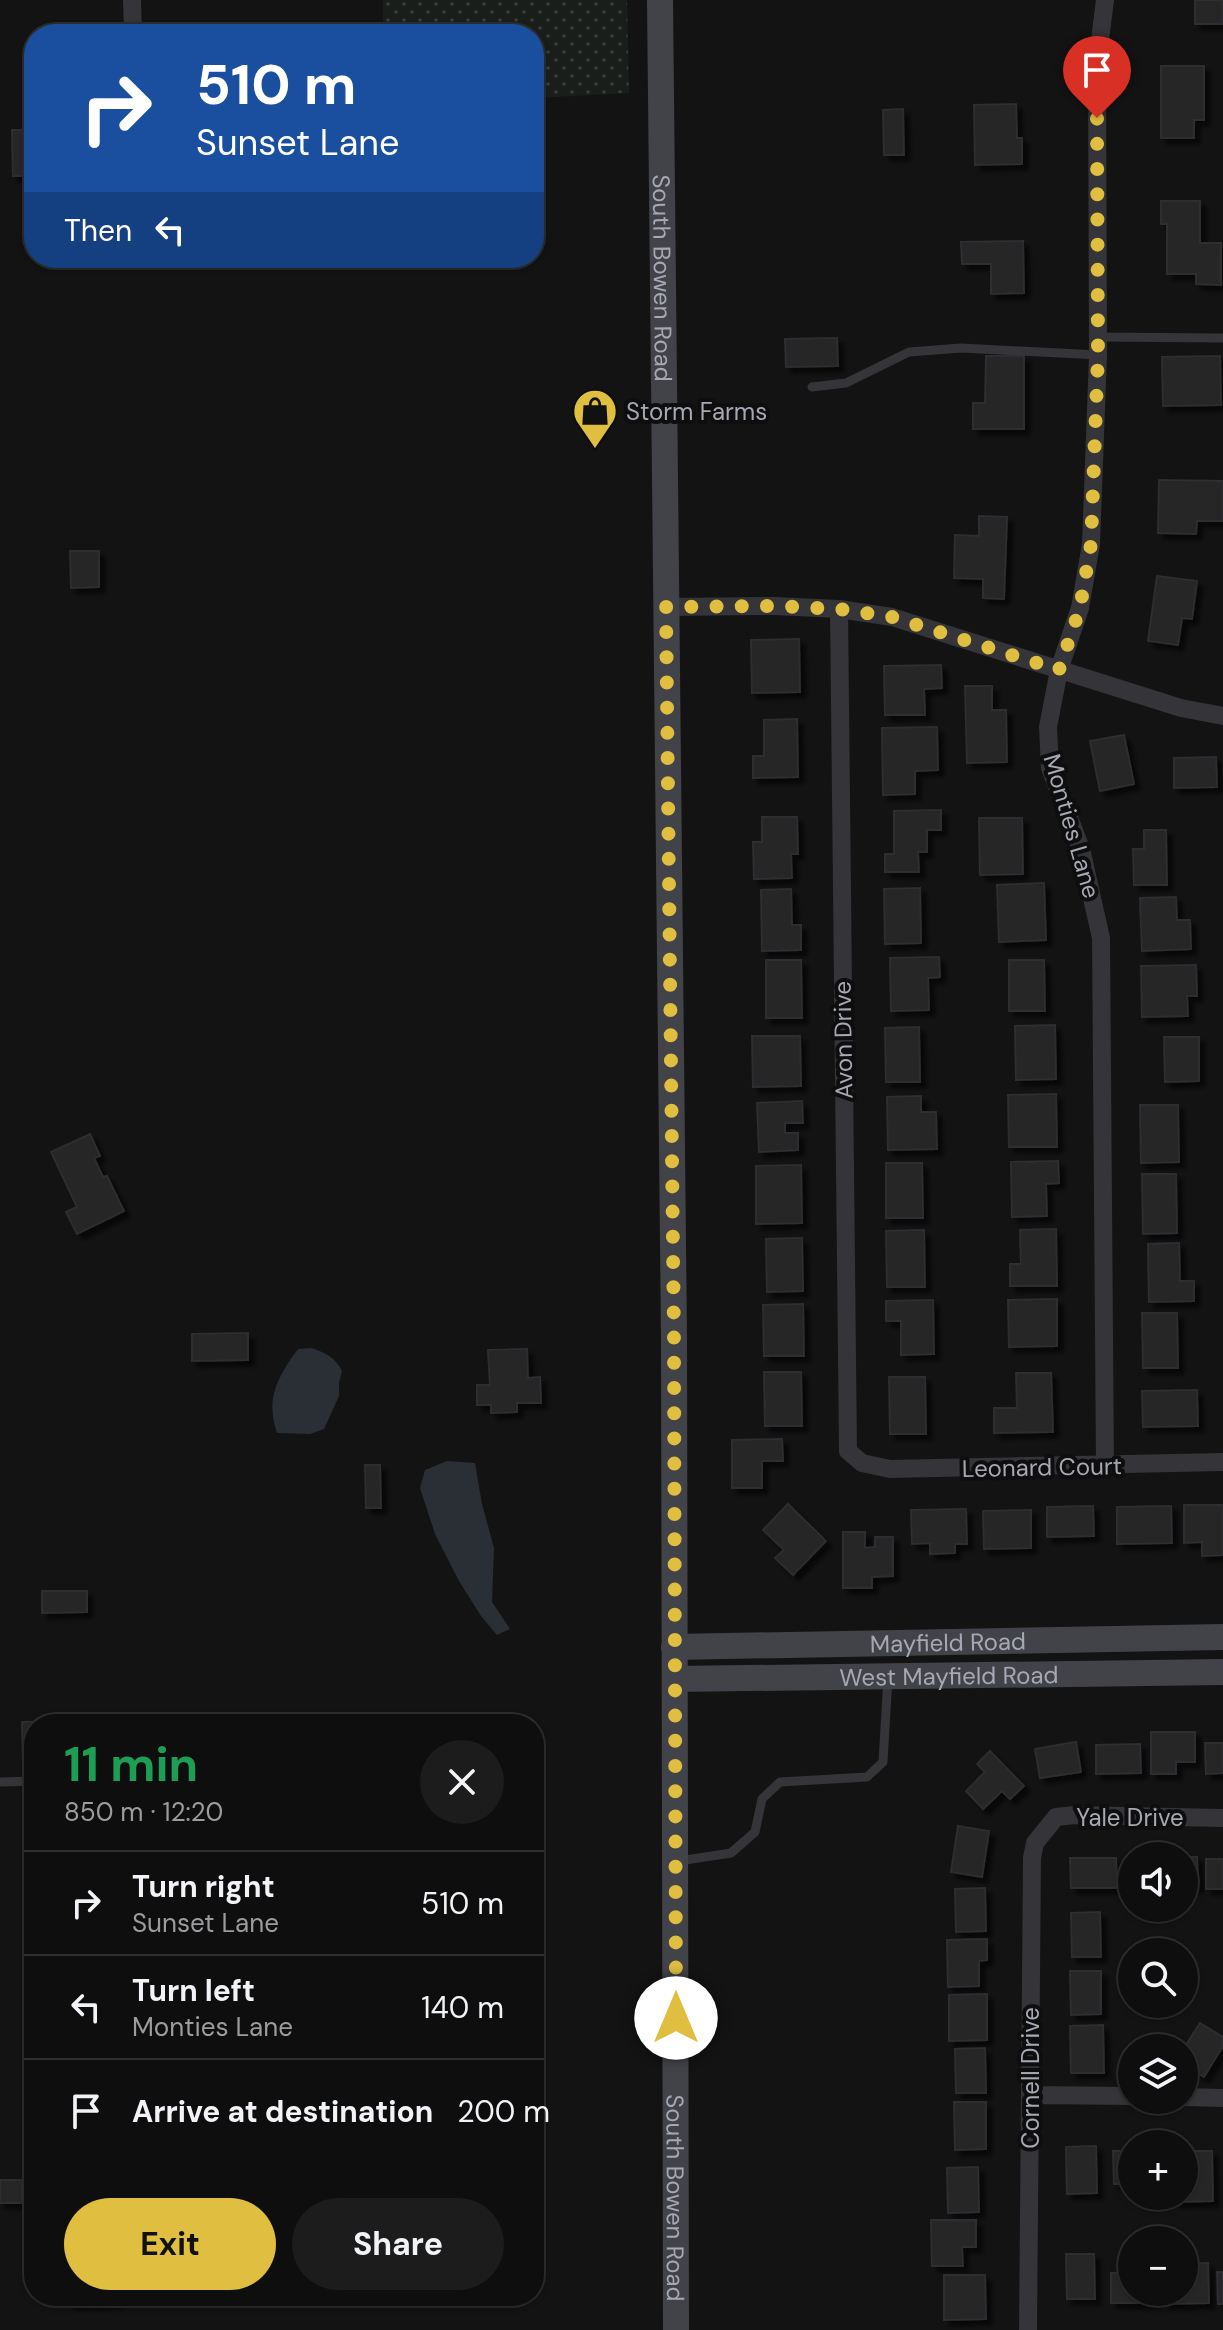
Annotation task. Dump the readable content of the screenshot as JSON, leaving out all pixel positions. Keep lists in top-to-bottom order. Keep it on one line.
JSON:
{"streets":{"main road":["South Bowen Road","Mayfield Road","West Mayfield Road"],"street":["Monties Lane","Avon Drive","Leonard Court","Yale Drive","Cornell Drive"]},"crossings":[["South Bowen Road","Mayfield Road"],["South Bowen Road","West Mayfield Road"],["Monties Lane","Leonard Court"],["Avon Drive","Leonard Court"],["Yale Drive","Cornell Drive"]],"places":{"shop":["Storm Farms"]},"page":{"turn":["510 m","Sunset Lane"],"then":"Then","heading":["11 min","850 m · 12:20"],"map_buttons":["+","−"],"list":[{"name":"Turn right","note":"Sunset Lane","value":"510 m"},{"name":"Turn left","note":"Monties Lane","value":"140 m"},{"name":"Arrive at destination","value":"200 m"}],"buttons":["Exit","Share"]}}
